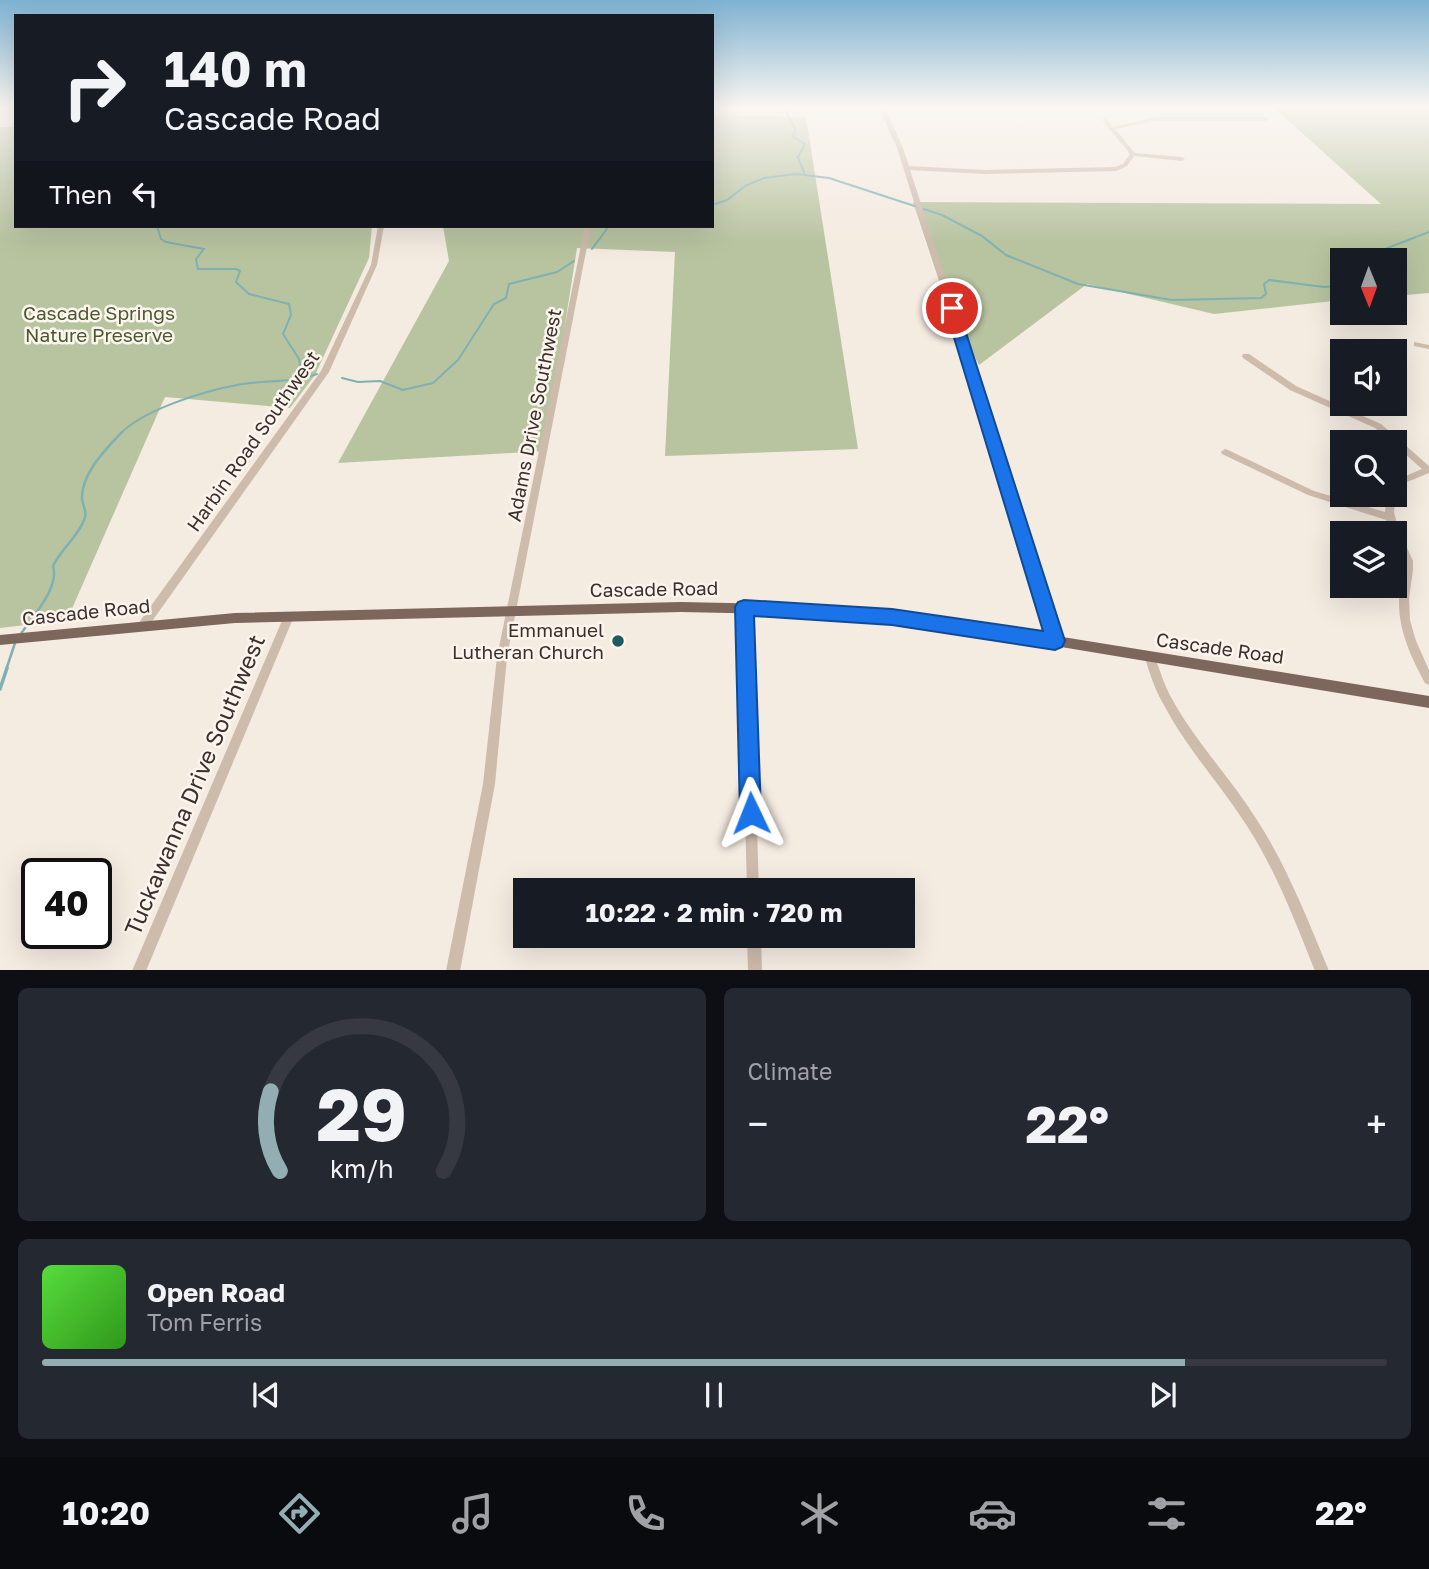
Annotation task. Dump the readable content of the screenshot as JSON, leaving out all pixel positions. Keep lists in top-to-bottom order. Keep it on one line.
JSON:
{"streets":{"main road":["Cascade Road"],"street":["Adams Drive Southwest","Harbin Road Southwest","Tuckawanna Drive Southwest"]},"crossings":[["Adams Drive Southwest","Cascade Road"],["Harbin Road Southwest","Cascade Road"],["Cascade Road","Tuckawanna Drive Southwest"]],"parks":["Cascade Springs Nature Preserve"],"places":["Emmanuel Lutheran Church"],"north":"bottom","page":{"turn":["140 m","Cascade Road"],"then":"Then","limit":"40","trip":"10:22 · 2 min · 720 m","tile":"Climate","heat":["−","22°","+"],"song":["Open Road","Tom Ferris"],"tabs":["10:20","22°"],"gauge":["29","km/h"]}}
